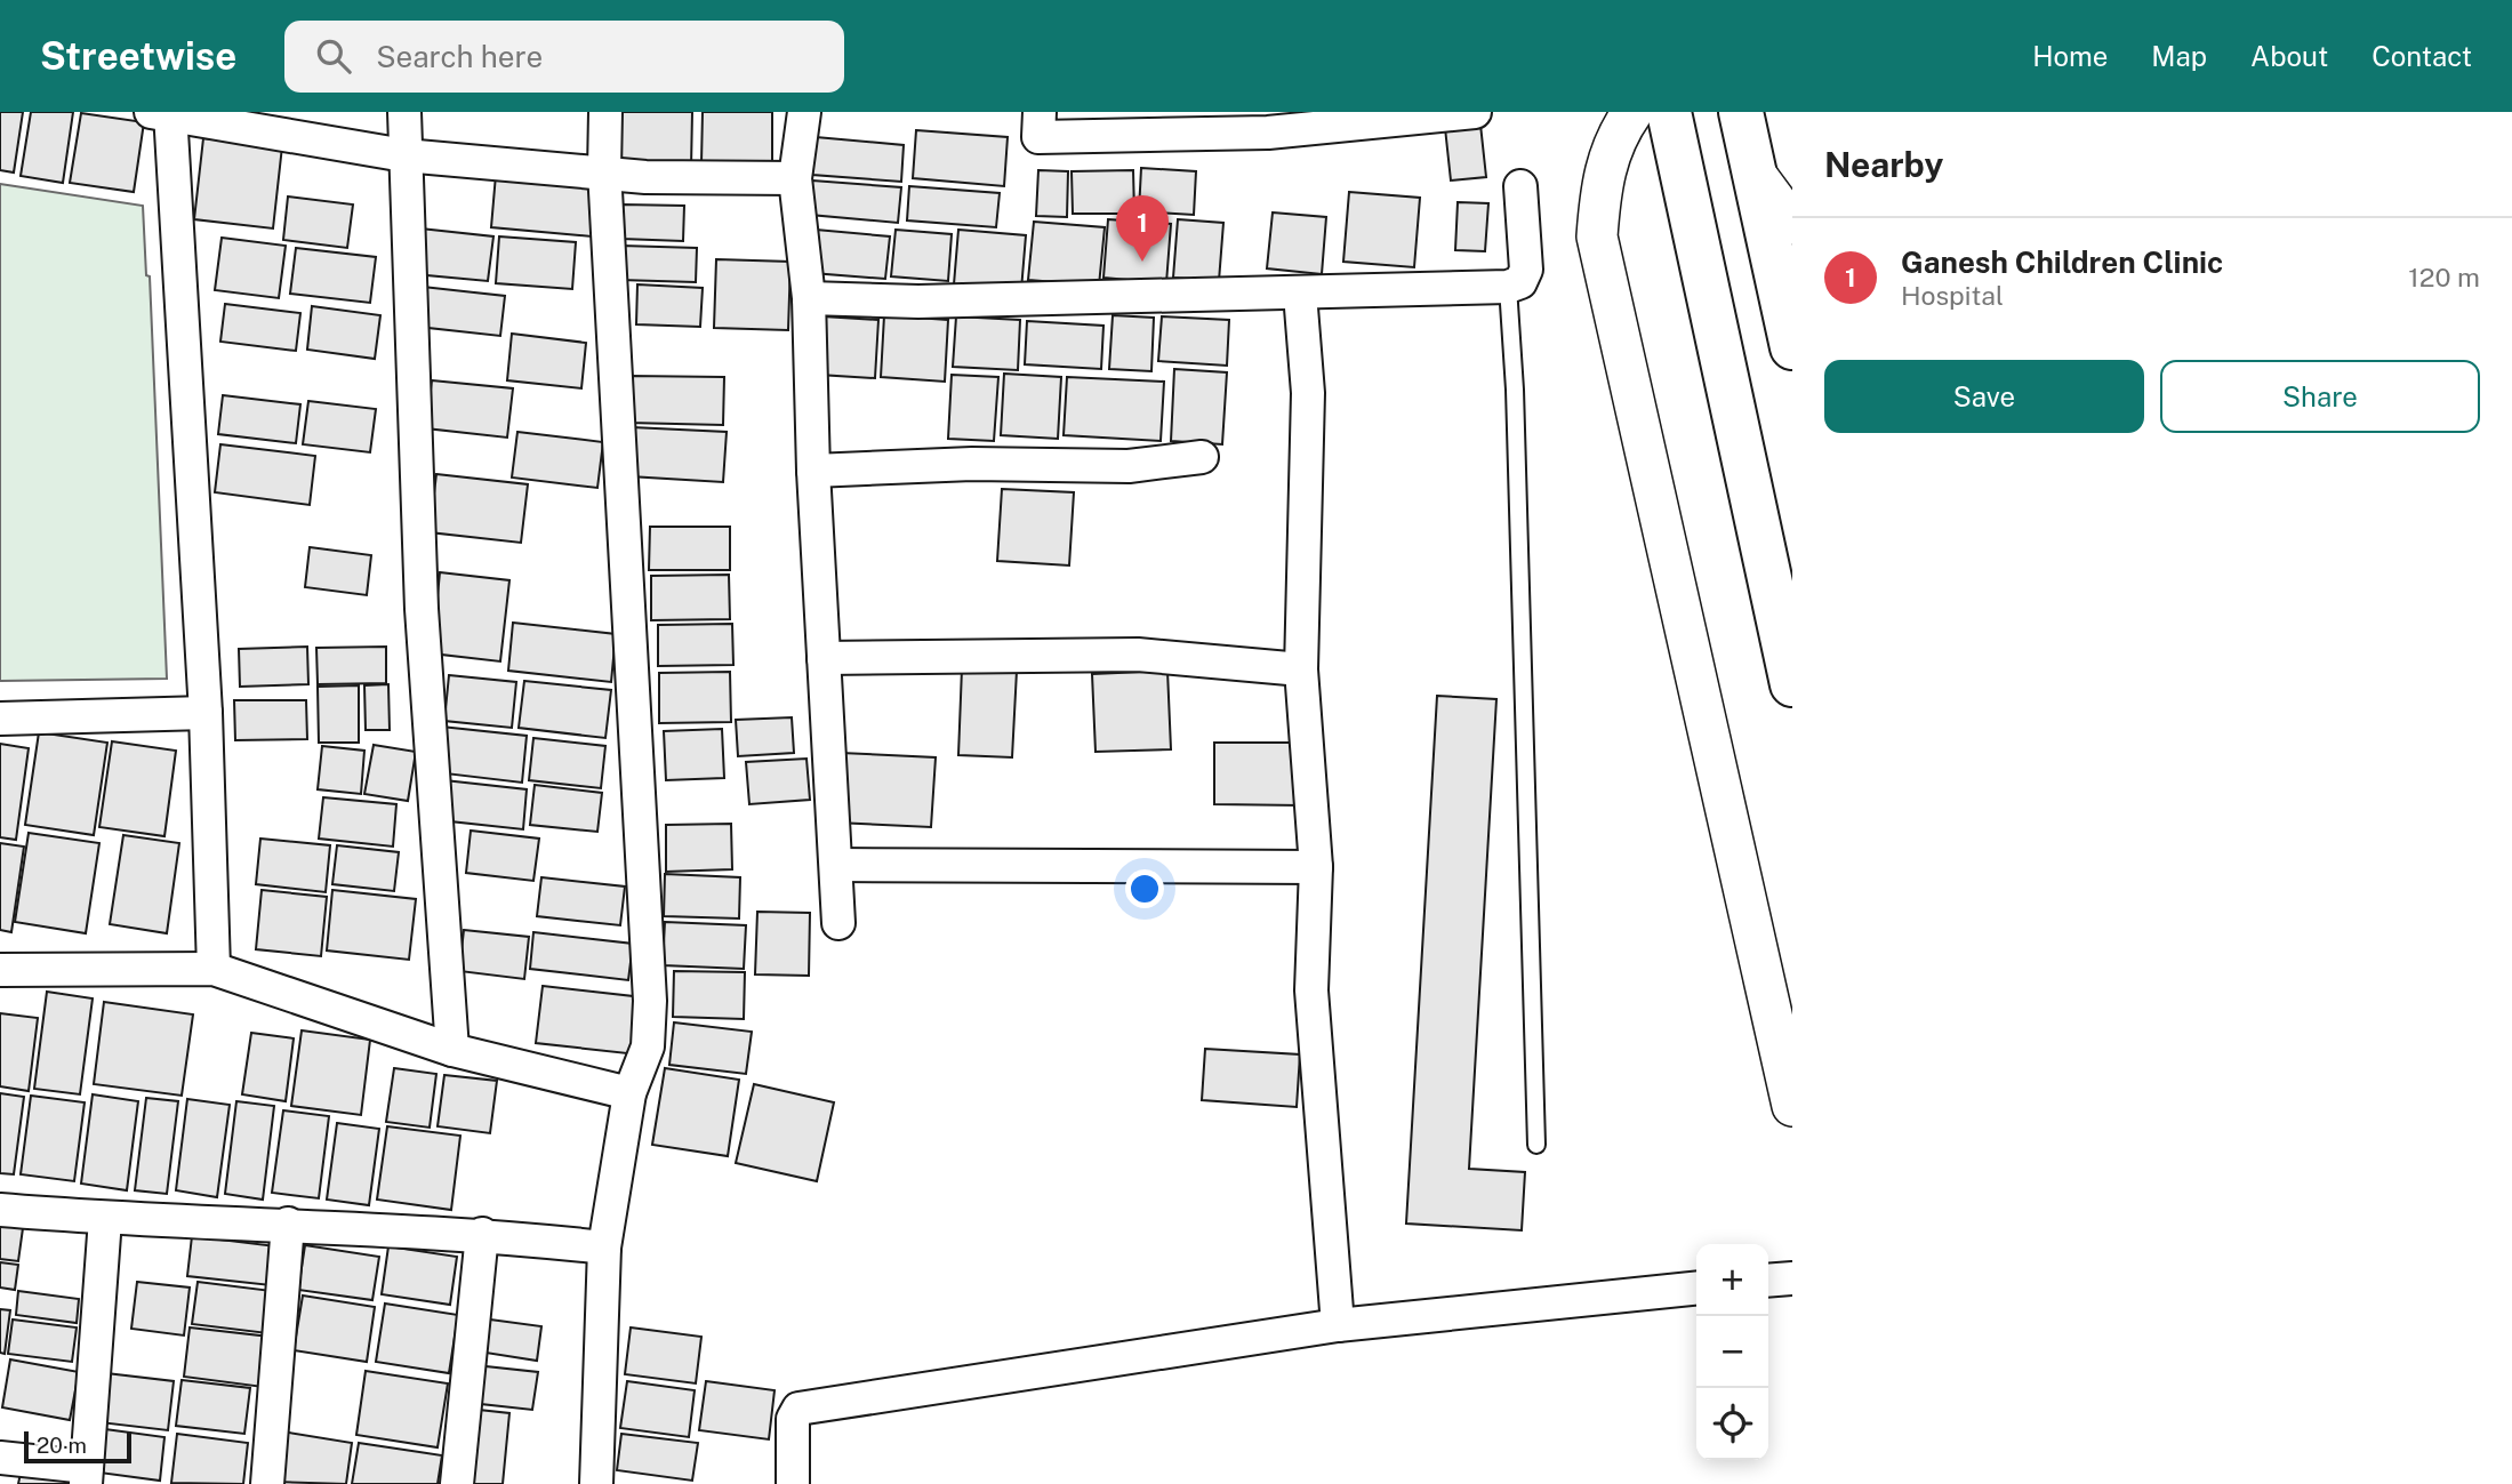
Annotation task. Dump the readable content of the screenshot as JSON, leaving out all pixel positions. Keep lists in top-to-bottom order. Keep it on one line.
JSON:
{"scale_bar":"20 m","page":{"header":"Streetwise","search":"Search here","nav":["Home","Map","About","Contact"],"heading":"Nearby","pins":"1","list":[{"mark":"1","name":"Ganesh Children Clinic","note":"Hospital","value":"120 m"}],"buttons":["Save","Share"],"map_buttons":["+","−"],"scale":"20 m"}}
